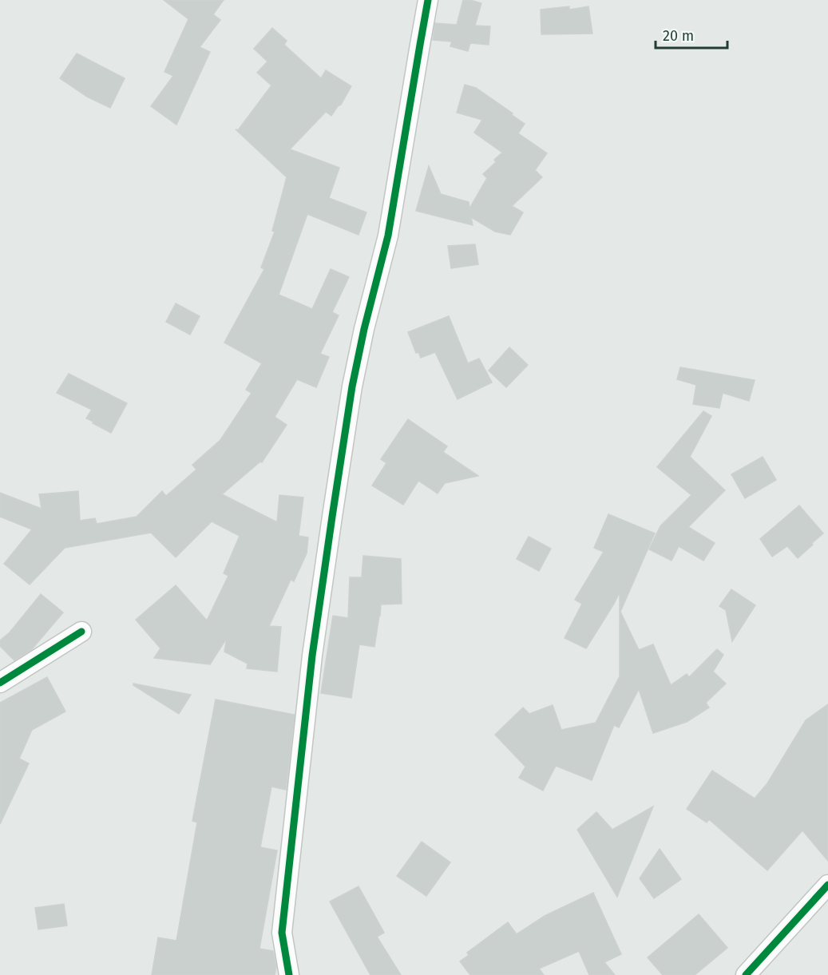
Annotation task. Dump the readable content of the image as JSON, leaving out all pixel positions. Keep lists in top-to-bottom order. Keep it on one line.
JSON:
{"scale_bar":"20 m"}
